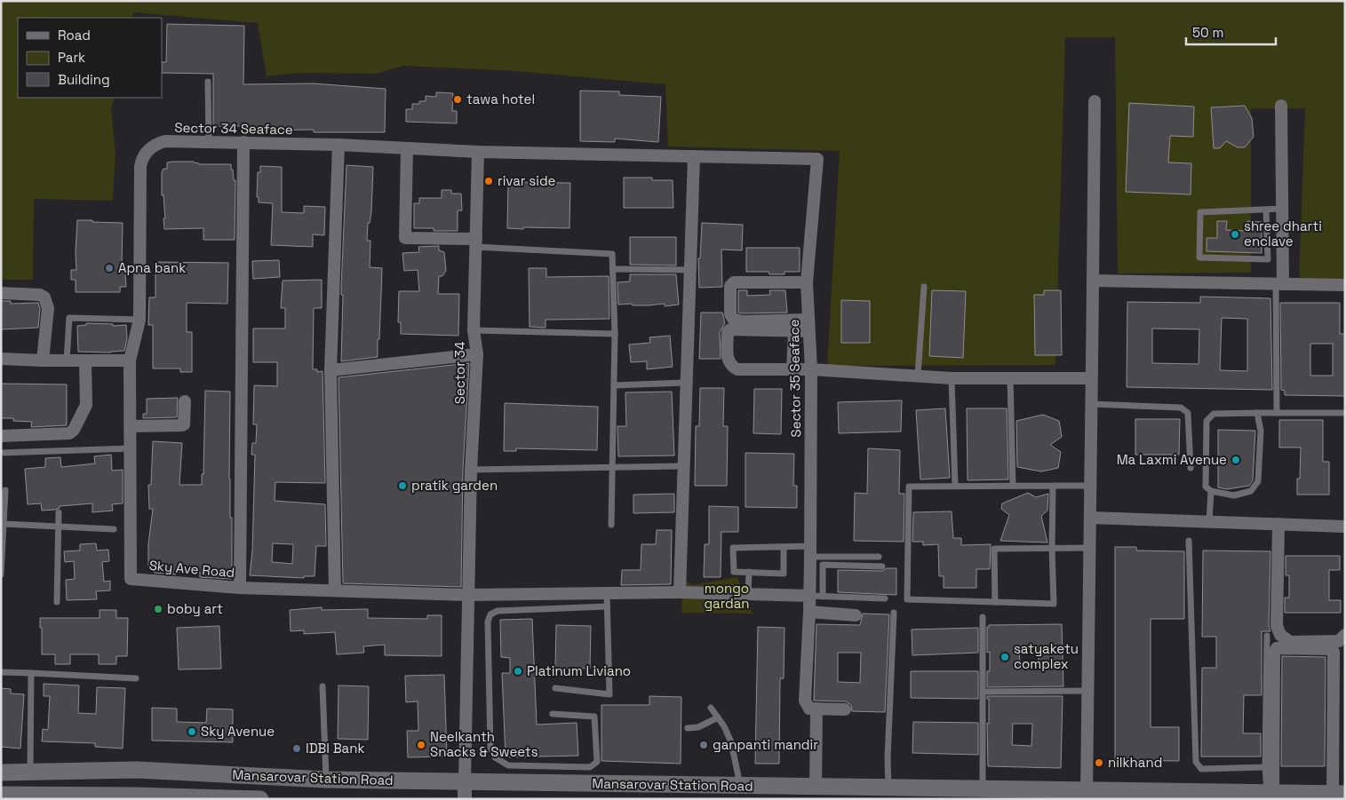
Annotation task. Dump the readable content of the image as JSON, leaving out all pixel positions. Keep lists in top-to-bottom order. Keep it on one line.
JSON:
{"streets":{"main road":["Mansarovar Station Road"],"street":["Sector 34 Seaface","Sector 34","Sector 35 Seaface","Sky Ave Road"]},"crossings":[["Sector 34 Seaface","Sector 34"],["Sector 34 Seaface","Sector 35 Seaface"],["Sector 34 Seaface","Sky Ave Road"],["Sector 34","Sector 35 Seaface"],["Sector 34","Sky Ave Road"],["Sector 34","Mansarovar Station Road"]],"parks":["mongo gardan"],"places":["tawa hotel","rivar side","shree dharti enclave","Apna bank","Ma Laxmi Avenue","pratik garden","boby art","satyaketu complex","Platinum Liviano","Sky Avenue","Neelkanth Snacks & Sweets","ganpanti mandir","IDBI Bank","nilkhand"],"legend":["Road","Park","Building"],"scale_bar":"50 m"}
